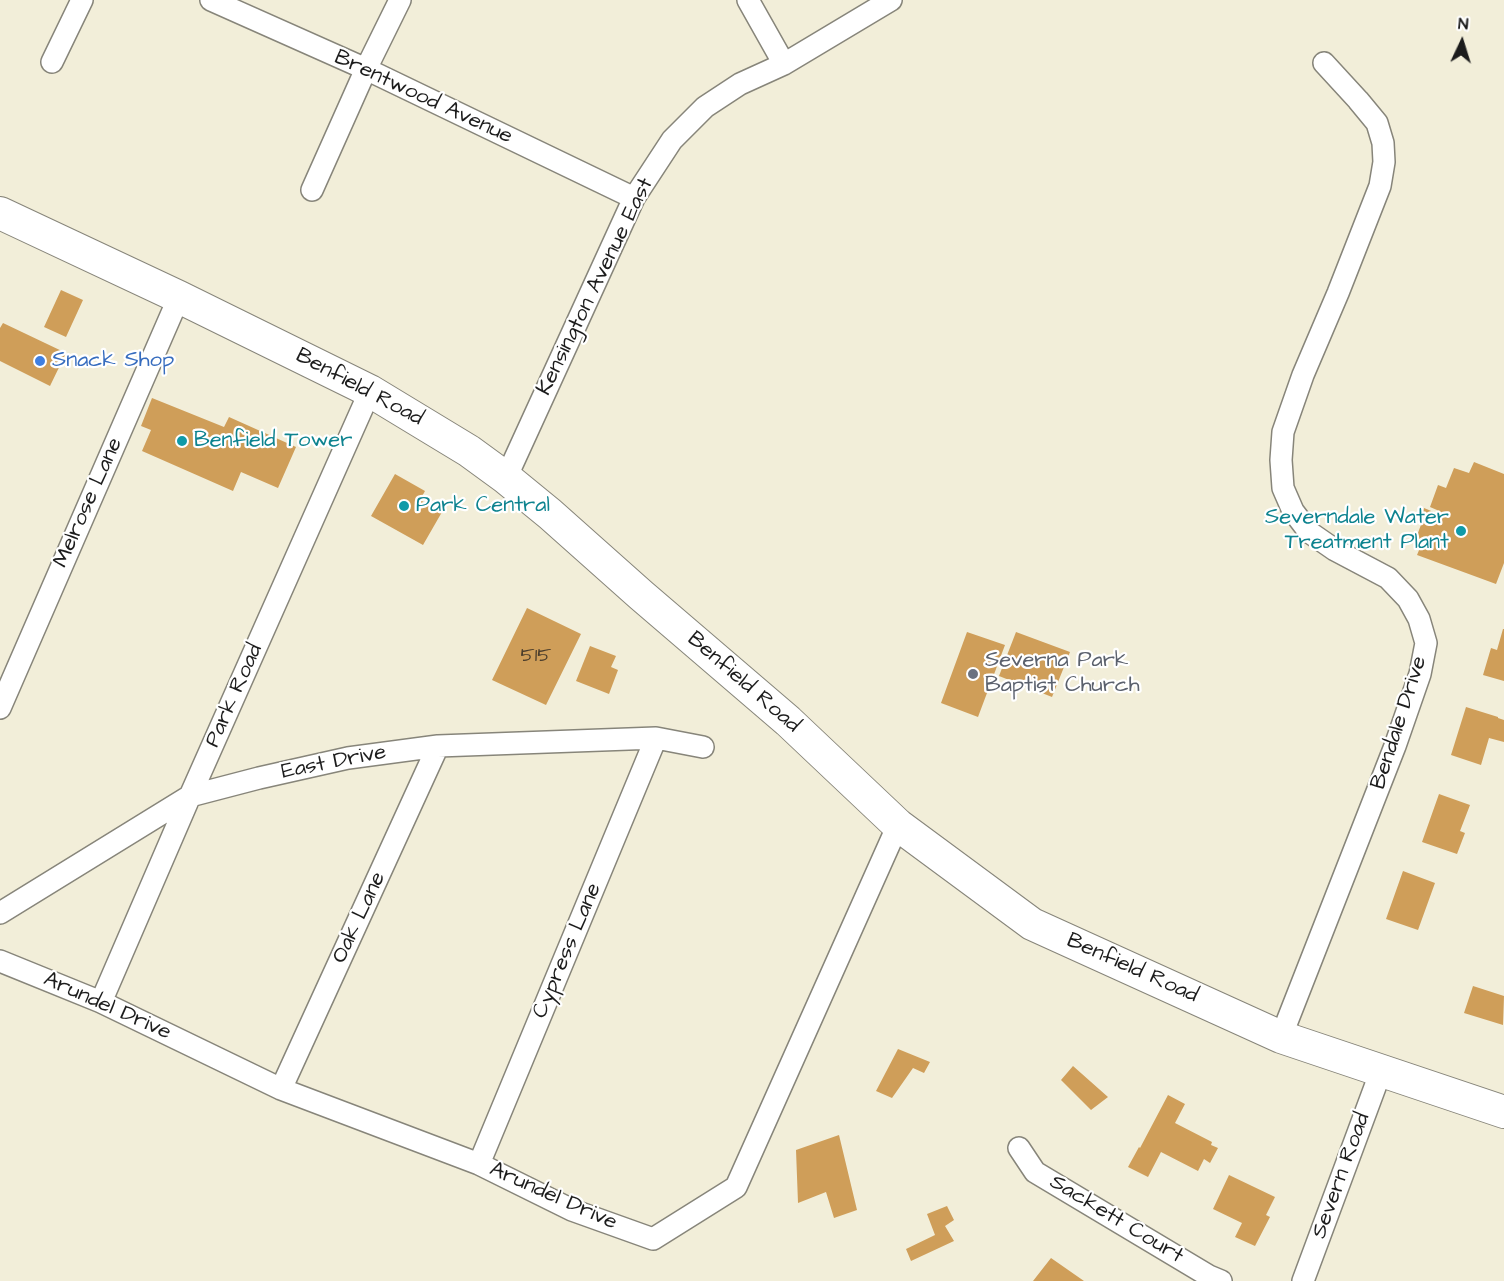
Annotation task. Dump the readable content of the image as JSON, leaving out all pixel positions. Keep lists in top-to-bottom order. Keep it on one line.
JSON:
{"streets":{"main road":["Benfield Road"],"street":["Brentwood Avenue","Kensington Avenue East","Melrose Lane","Park Road","Bendale Drive","East Drive","Oak Lane","Cypress Lane","Arundel Drive","Severn Road","Sackett Court"]},"crossings":[["Brentwood Avenue","Kensington Avenue East"],["Kensington Avenue East","Benfield Road"],["Benfield Road","Melrose Lane"],["Benfield Road","Park Road"],["Benfield Road","Bendale Drive"],["Benfield Road","Arundel Drive"],["Benfield Road","Severn Road"],["Park Road","East Drive"],["Park Road","Arundel Drive"],["East Drive","Oak Lane"],["East Drive","Cypress Lane"],["Oak Lane","Arundel Drive"],["Cypress Lane","Arundel Drive"]],"places":["Snack Shop","Benfield Tower","Park Central","Severndale Water Treatment Plant","Severna Park Baptist Church"],"house_numbers":["515"],"north":"top"}
